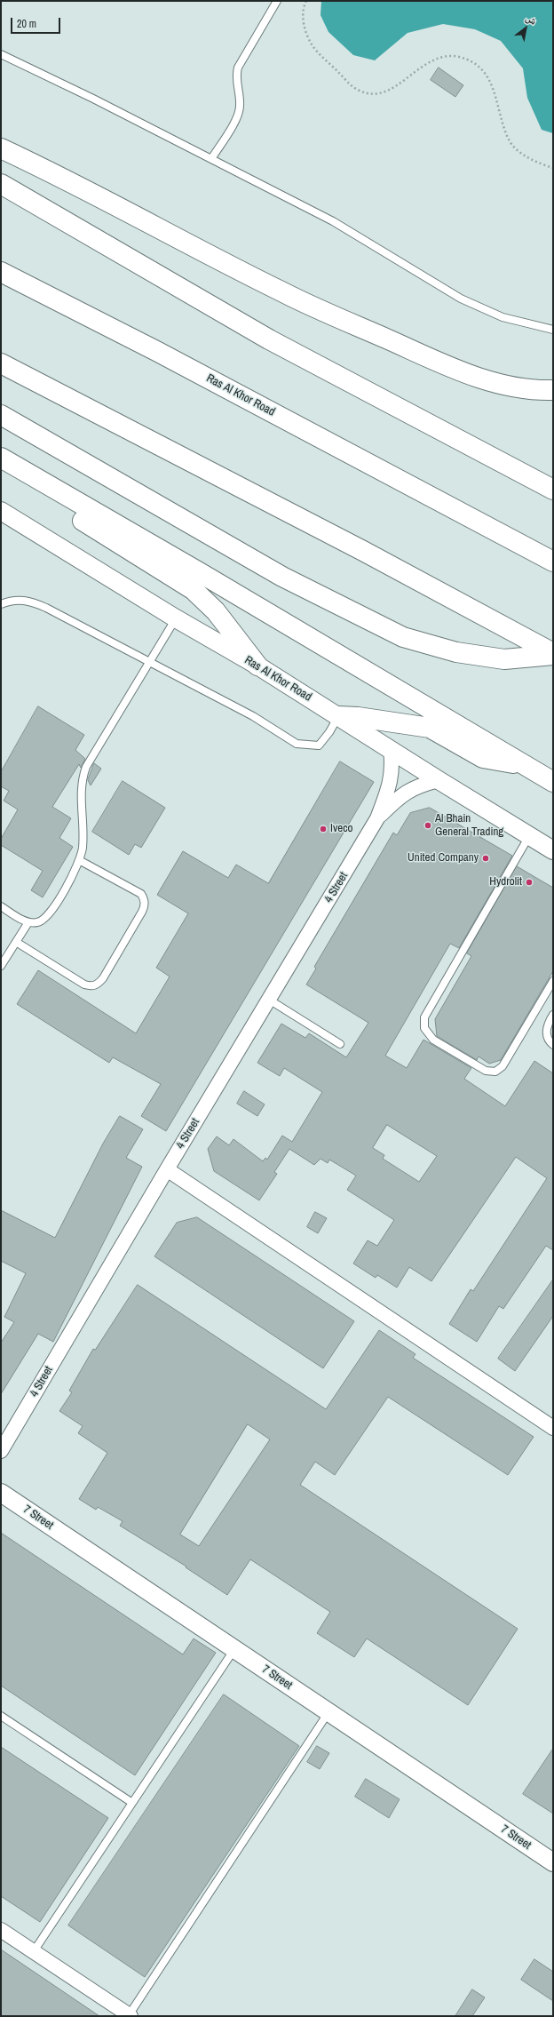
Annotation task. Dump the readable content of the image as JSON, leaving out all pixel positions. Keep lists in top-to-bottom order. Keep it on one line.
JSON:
{"streets":{"highway":["Ras Al Khor Road"],"street":["4 Street","7 Street"]},"crossings":[["Ras Al Khor Road","4 Street"]],"places":["Al Bhain General Trading","Iveco","United Company","Hydrolit"],"scale_bar":"20 m","north":"top right"}
